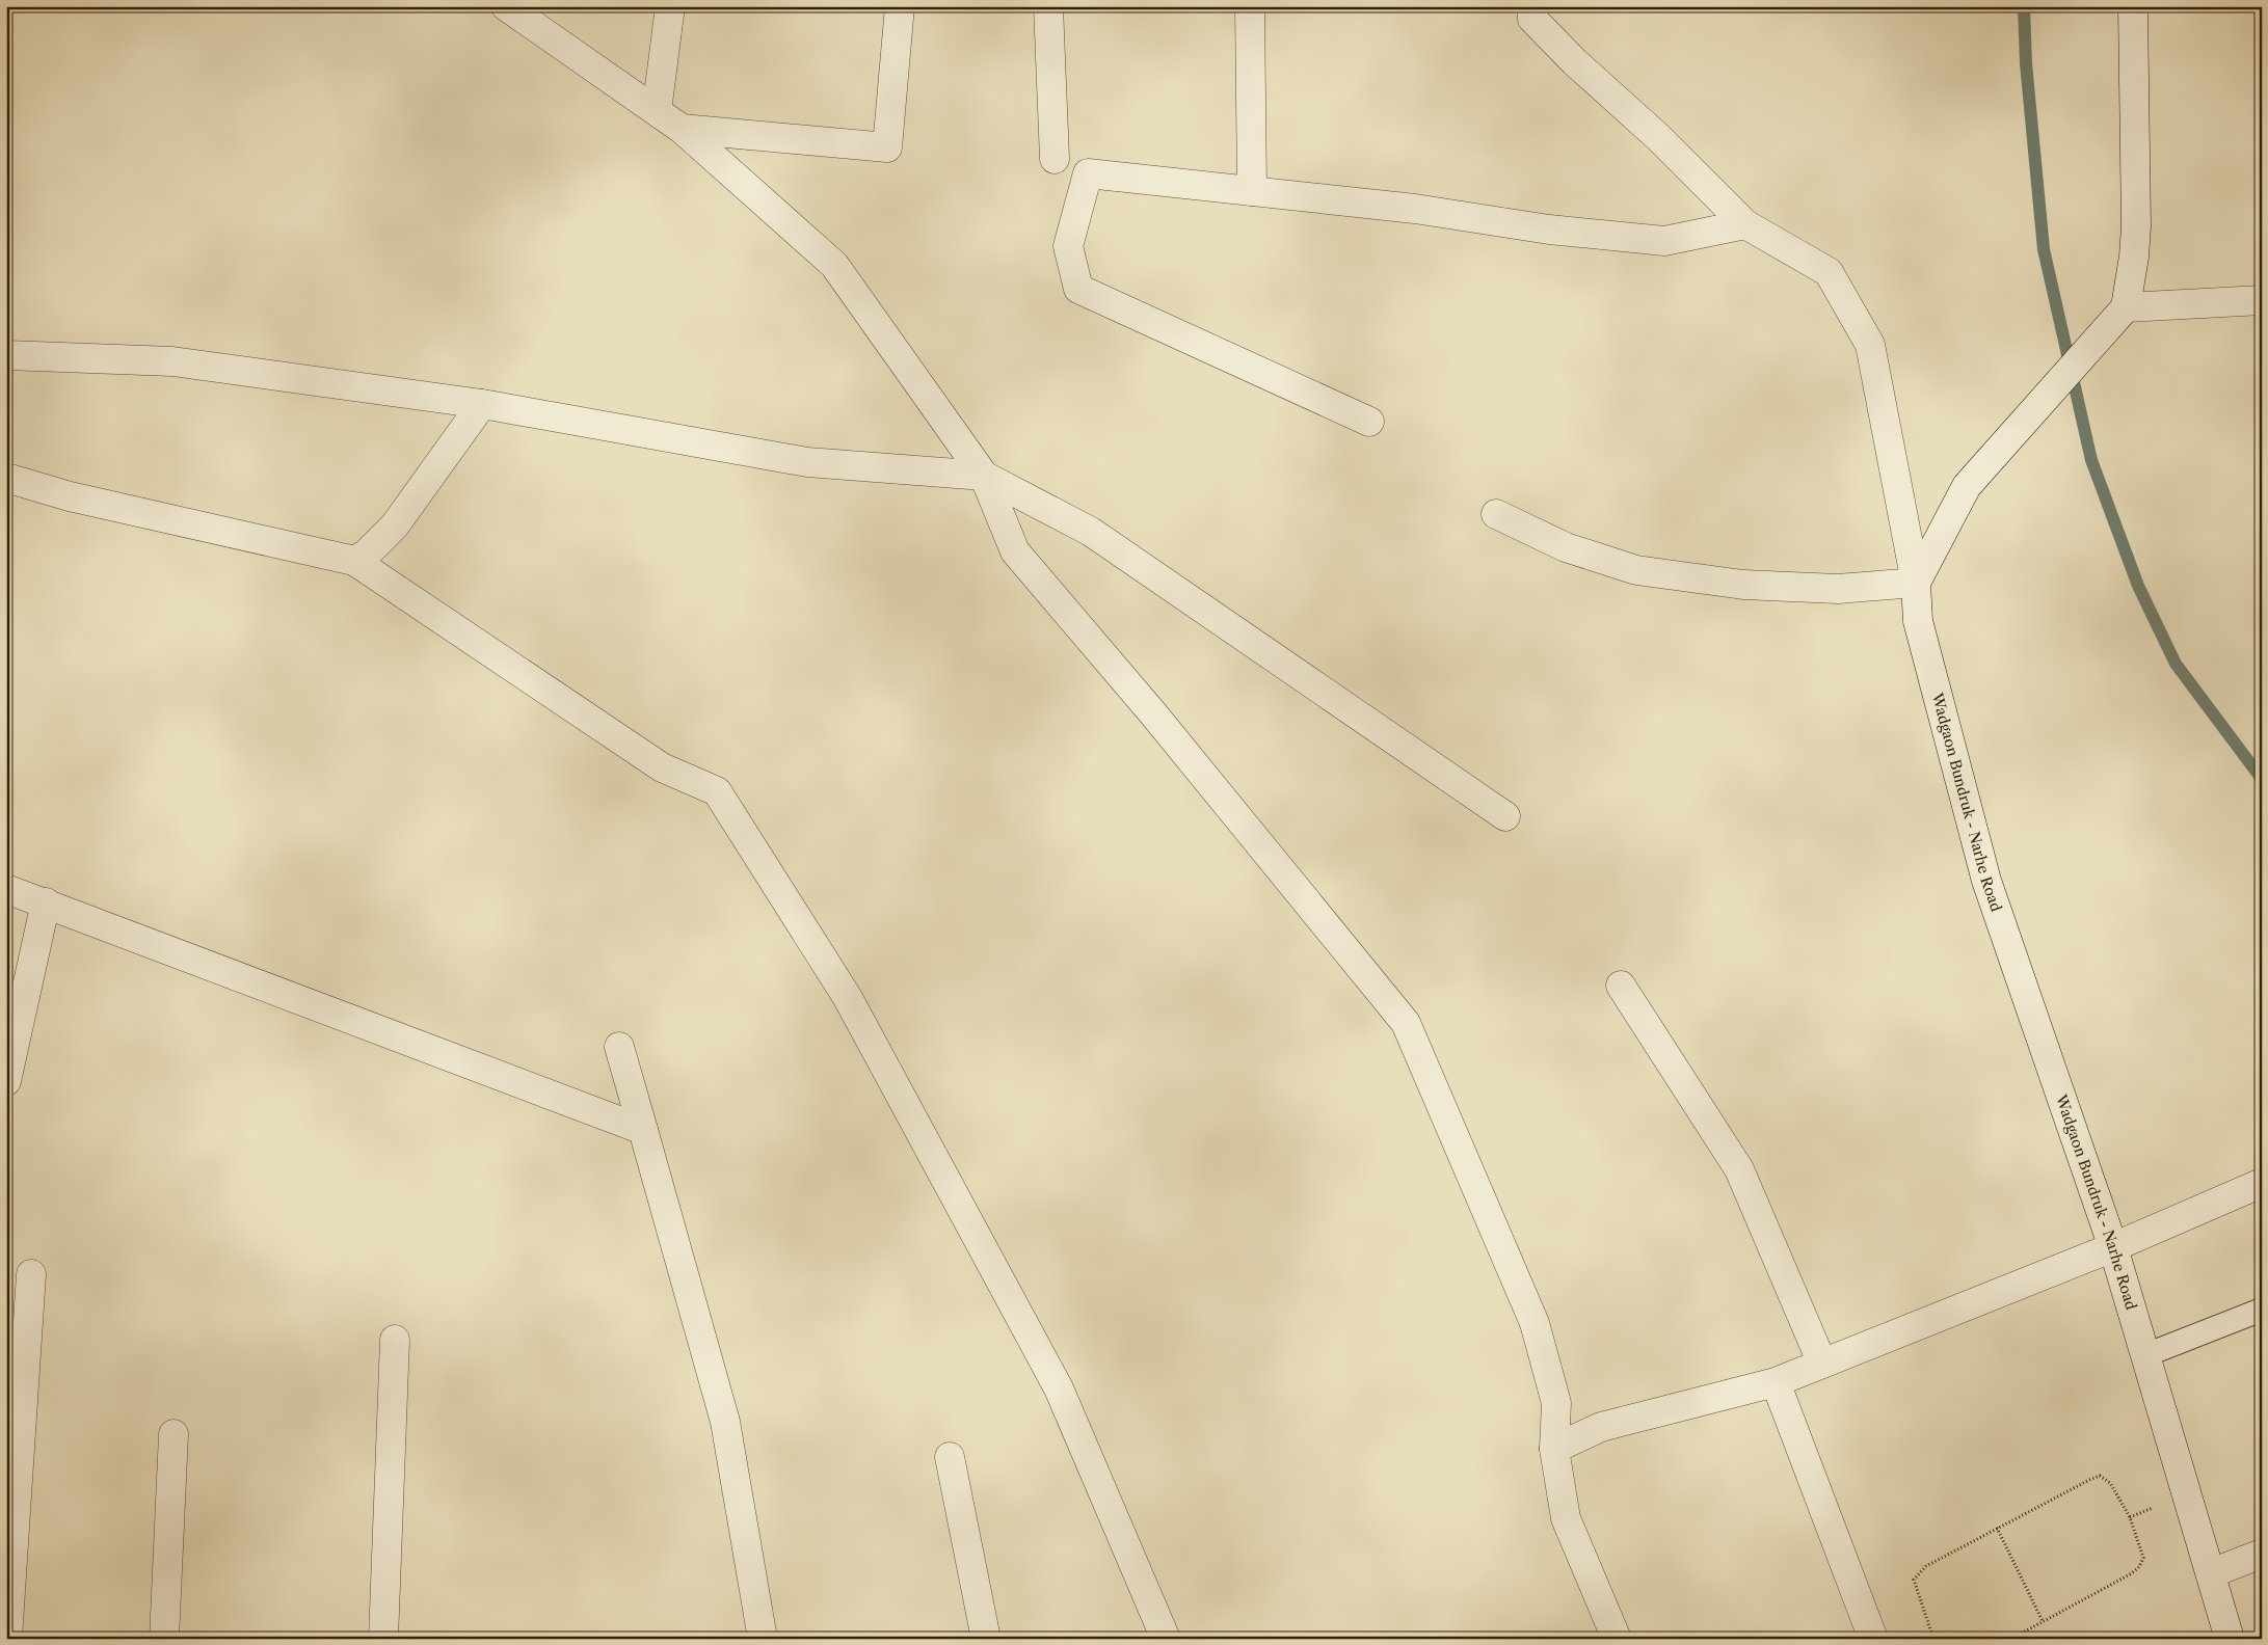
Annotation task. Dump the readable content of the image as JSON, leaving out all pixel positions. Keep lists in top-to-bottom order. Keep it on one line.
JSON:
{"streets":{"street":["Wadgaon Bundruk - Narhe Road"]}}
